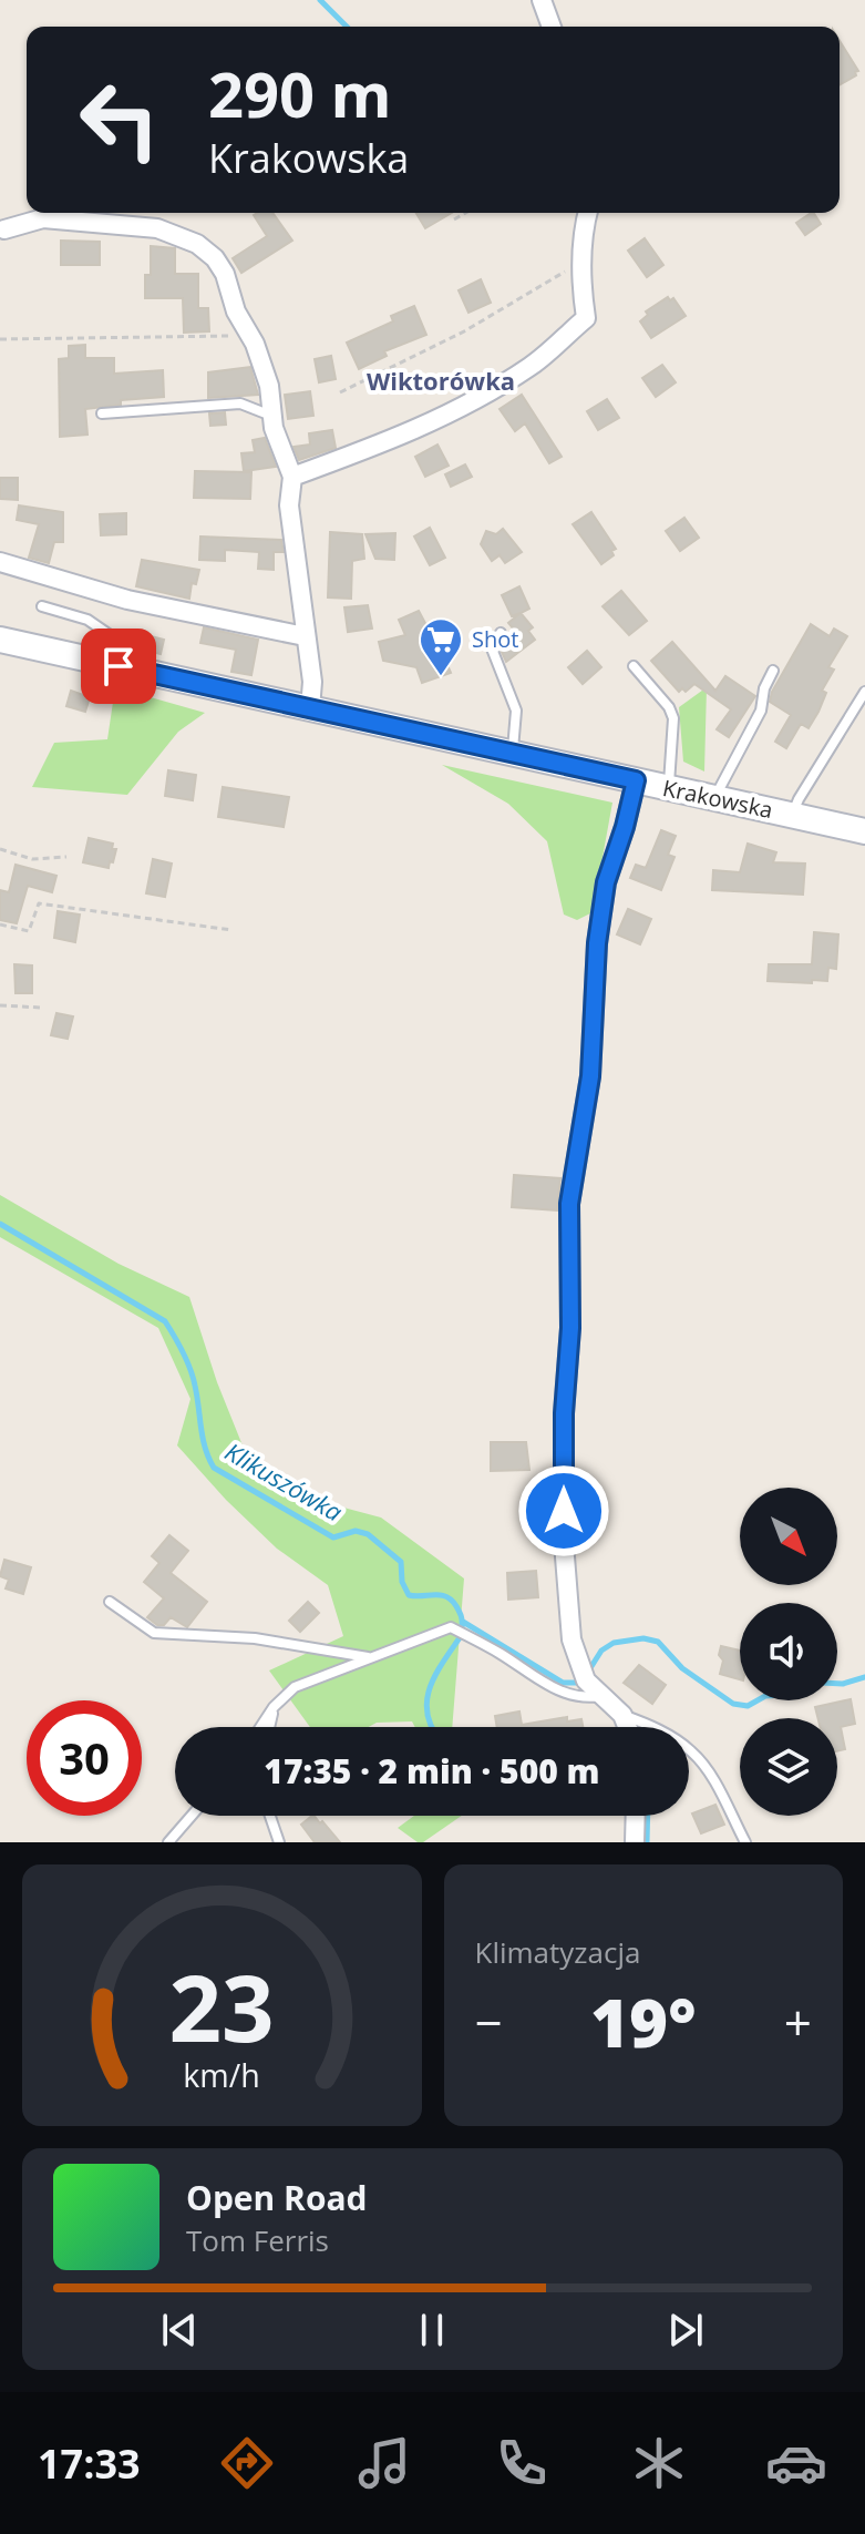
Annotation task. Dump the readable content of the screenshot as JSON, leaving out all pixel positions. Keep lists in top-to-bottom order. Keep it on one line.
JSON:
{"streets":{"main road":["Krakowska"]},"districts":["Wiktorówka"],"water":["Klikuszówka"],"places":{"supermarket":["Shot"]},"north":"bottom right","page":{"turn":["290 m","Krakowska"],"limit":"30","trip":"17:35 · 2 min · 500 m","tile":"Klimatyzacja","heat":["−","19°","+"],"song":["Open Road","Tom Ferris"],"tabs":"17:33","gauge":["23","km/h"]}}
